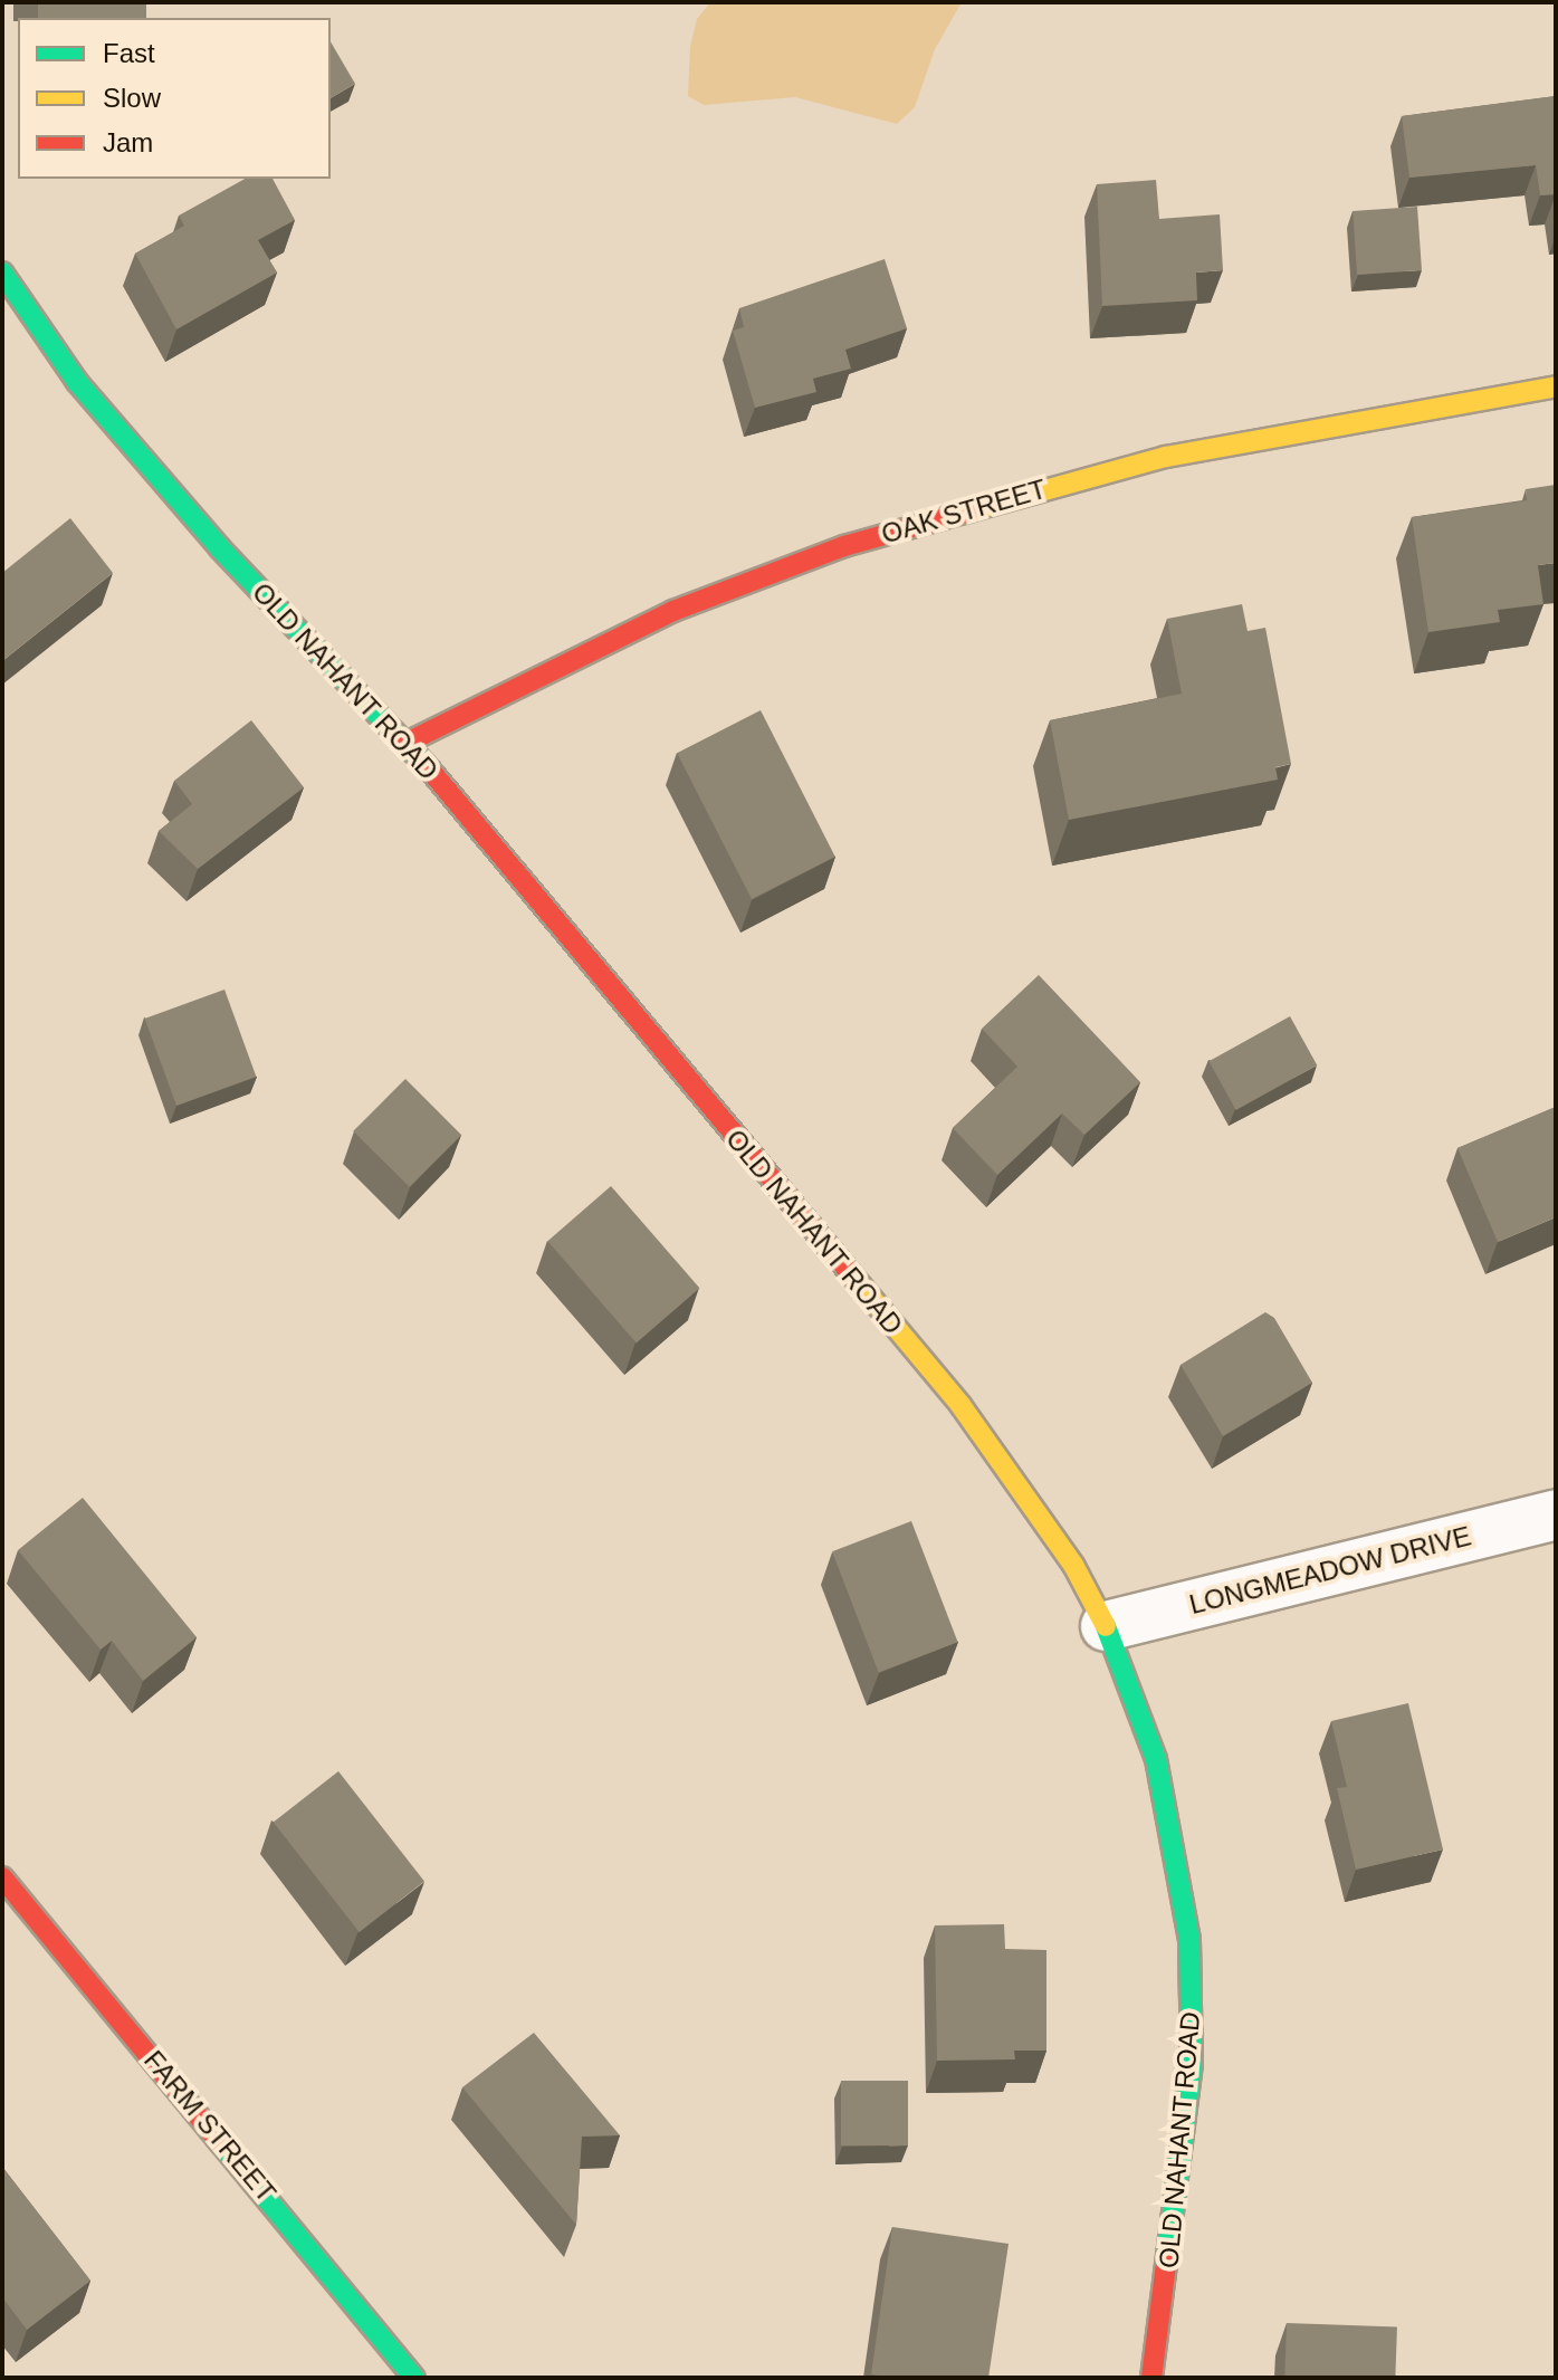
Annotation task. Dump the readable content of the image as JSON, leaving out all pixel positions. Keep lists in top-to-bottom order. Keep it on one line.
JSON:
{"streets":{"street":["OAK STREET","OLD NAHANT ROAD","LONGMEADOW DRIVE","FARM STREET"]},"crossings":[["OAK STREET","OLD NAHANT ROAD"],["OLD NAHANT ROAD","LONGMEADOW DRIVE"]],"legend":["Fast","Slow","Jam"]}
